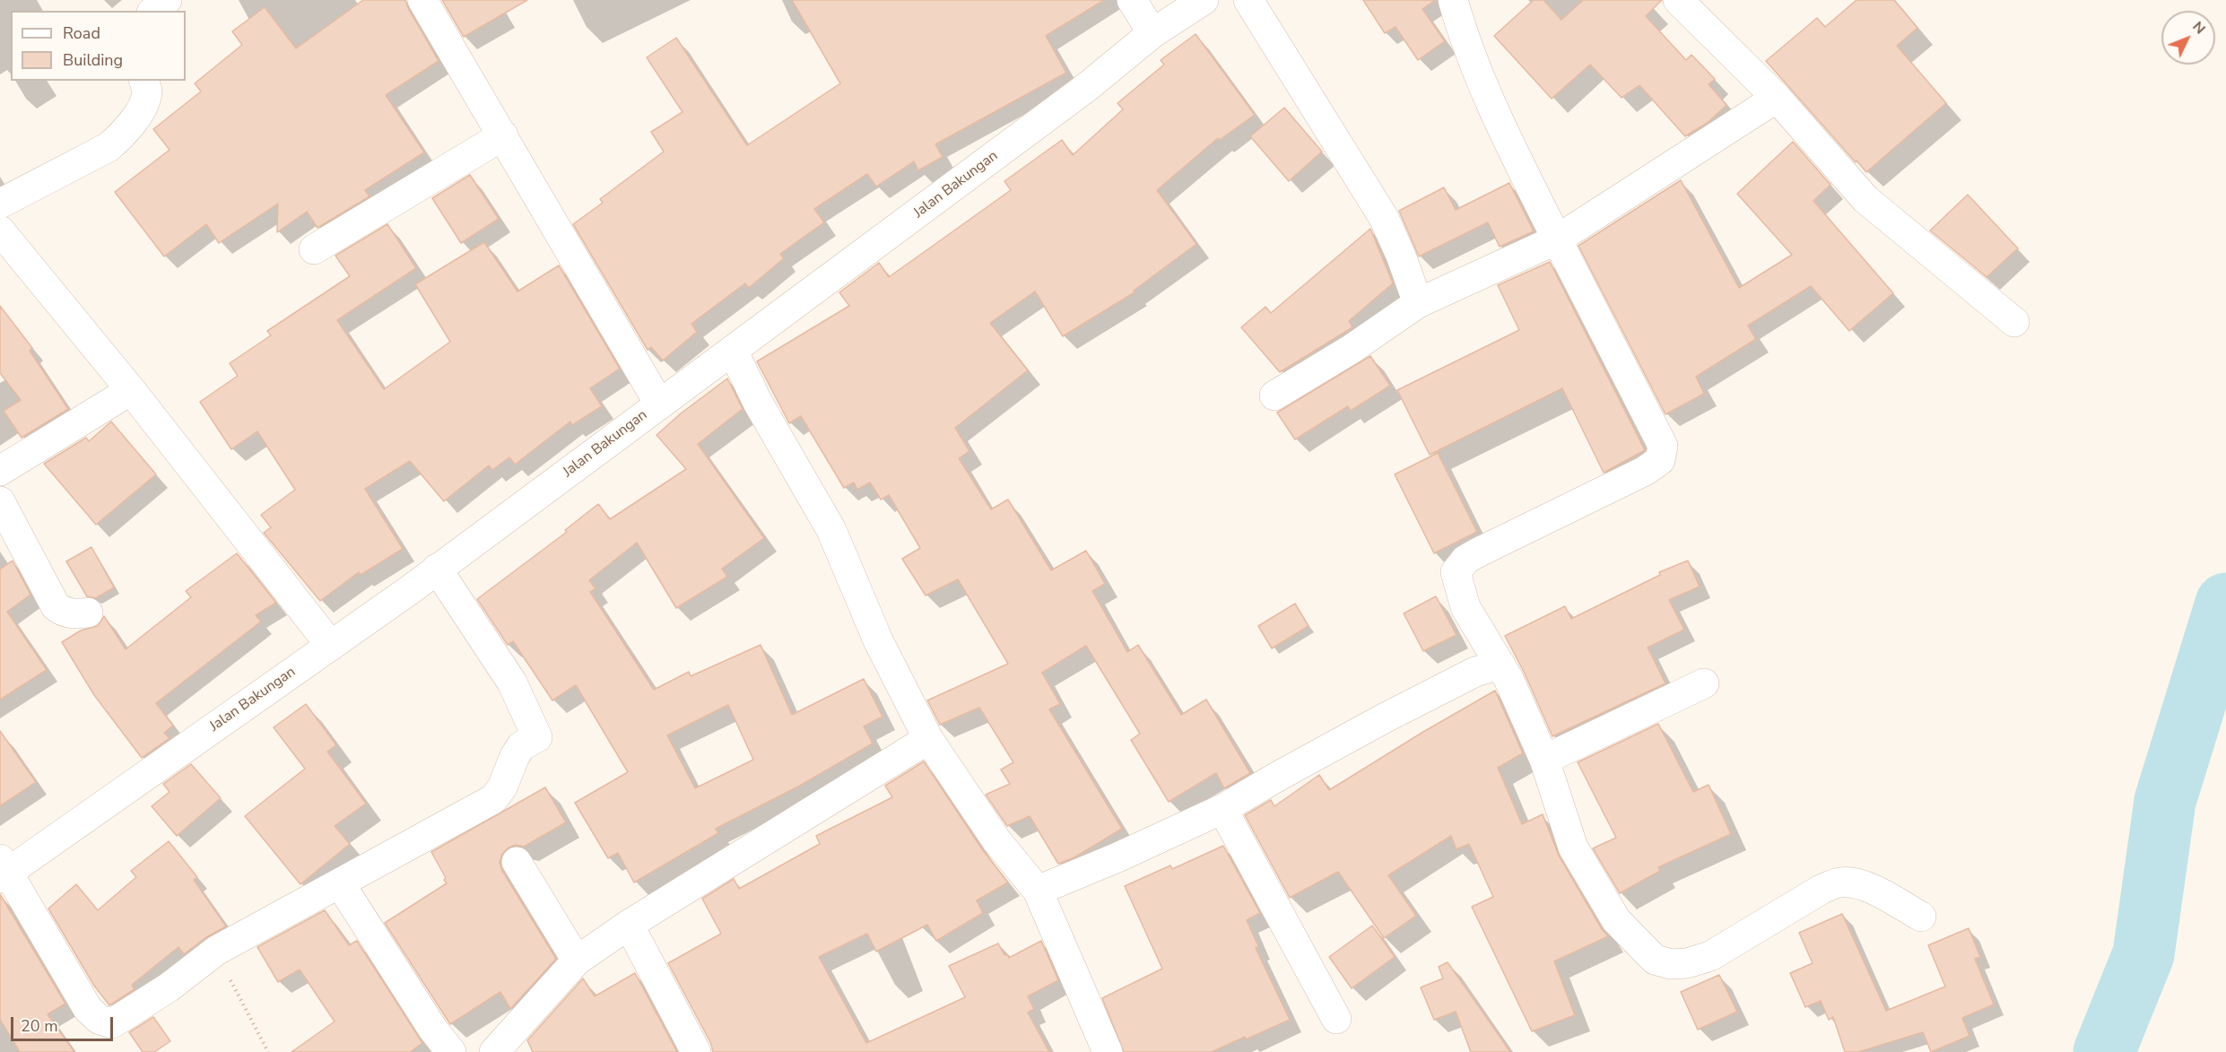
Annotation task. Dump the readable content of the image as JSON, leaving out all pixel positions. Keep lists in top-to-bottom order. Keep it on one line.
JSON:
{"streets":{"street":["Jalan Bakungan"]},"legend":["Road","Building"],"scale_bar":"20 m","north":"top right"}
